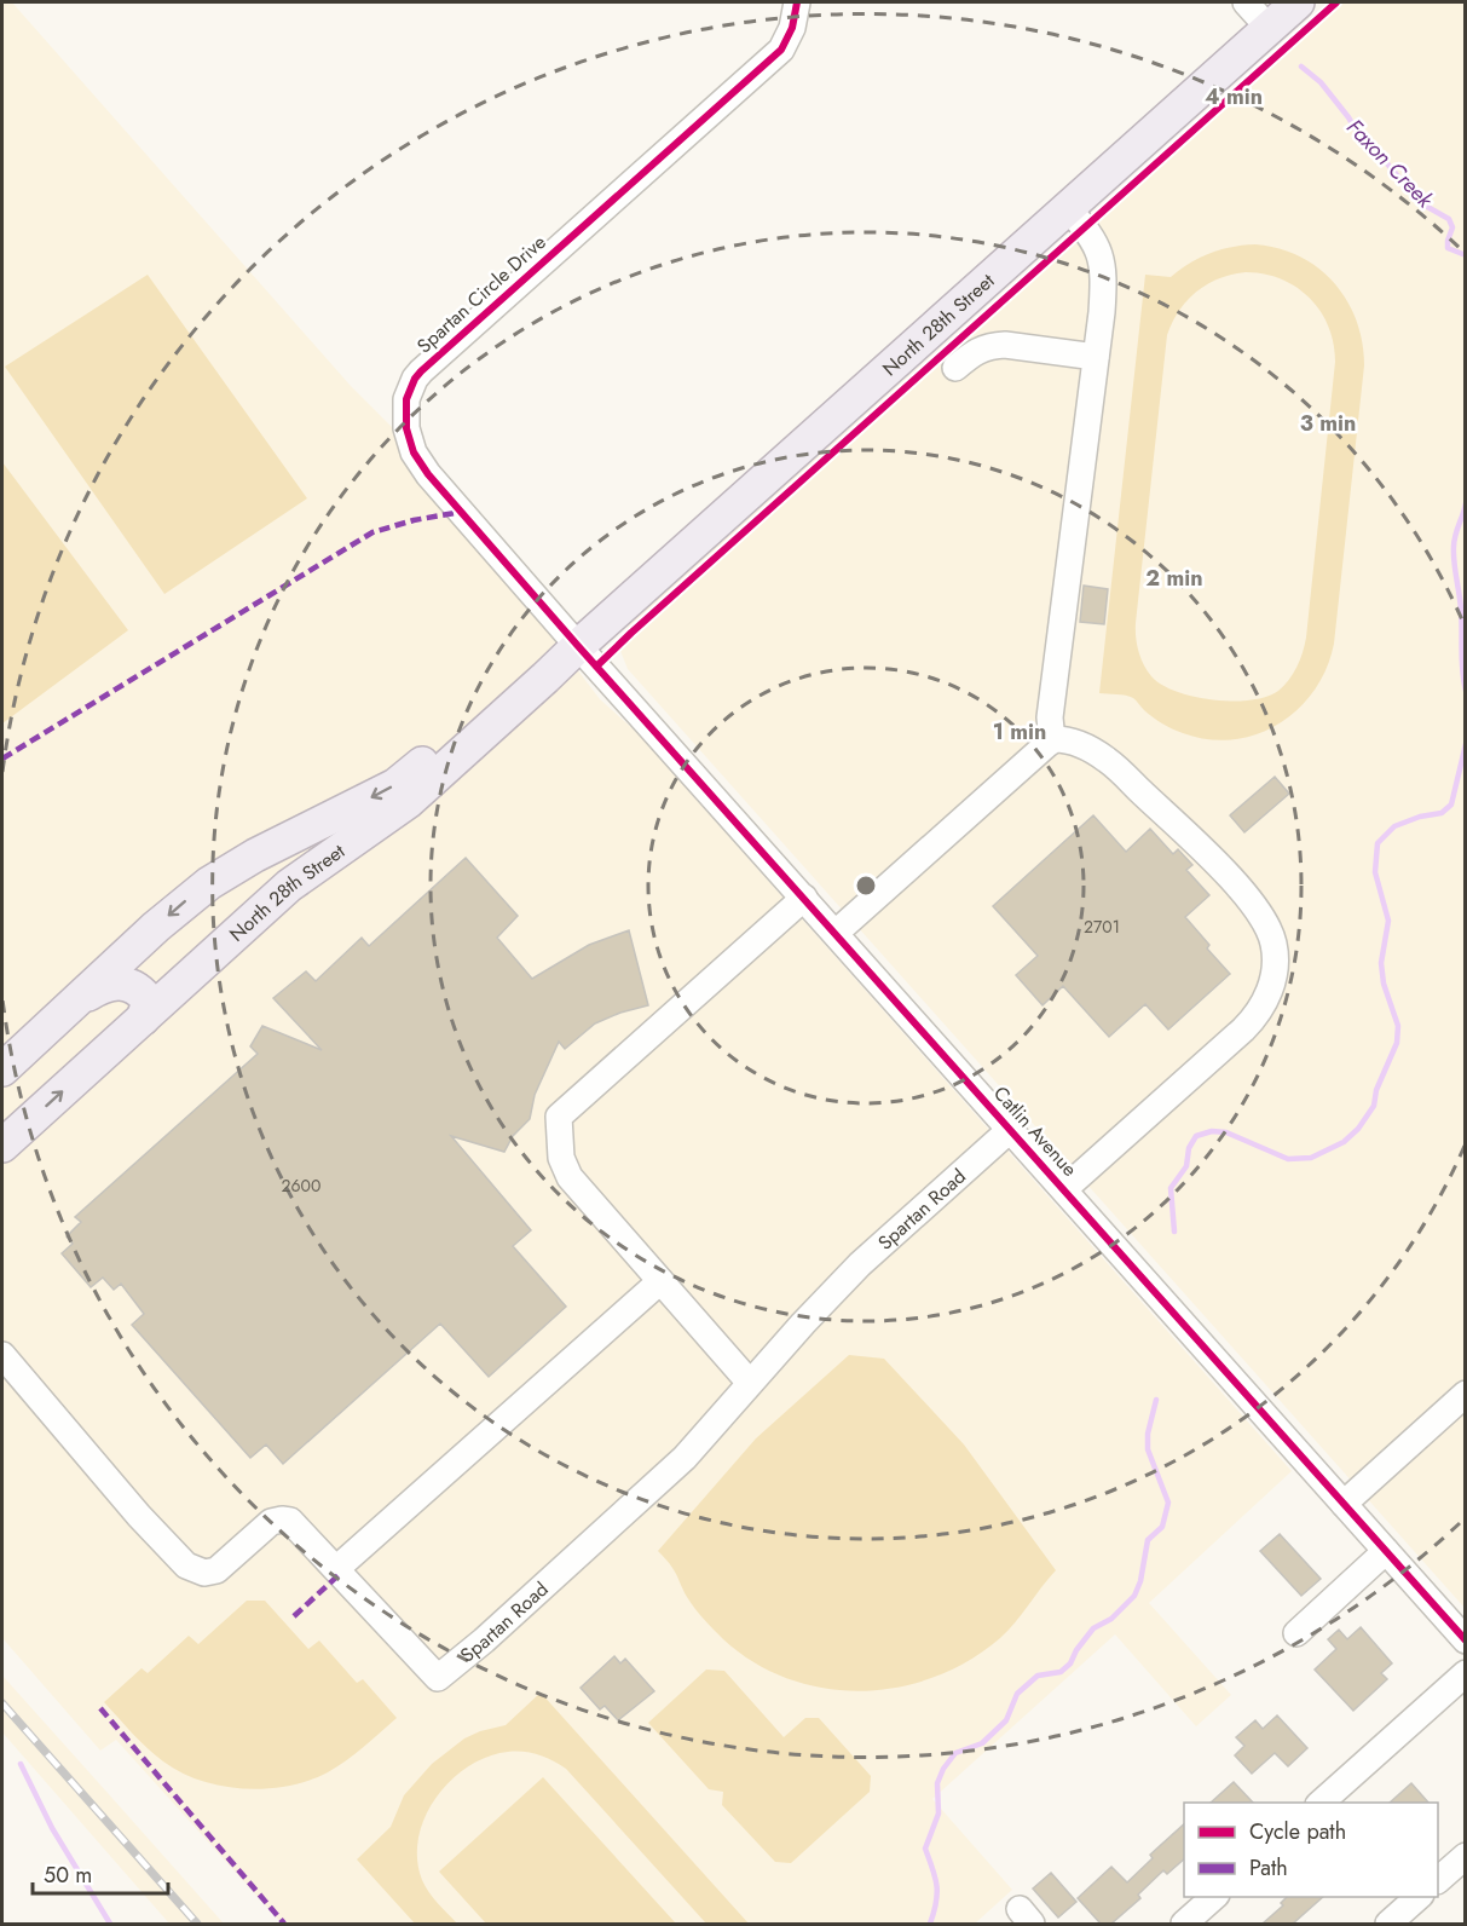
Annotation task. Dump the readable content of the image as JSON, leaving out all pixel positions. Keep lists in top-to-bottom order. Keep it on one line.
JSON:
{"streets":{"main road":["North 28th Street"],"street":["Spartan Circle Drive","Catlin Avenue","Spartan Road"]},"crossings":[["Spartan Circle Drive","North 28th Street"],["Spartan Circle Drive","Catlin Avenue"],["North 28th Street","Catlin Avenue"],["Catlin Avenue","Spartan Road"]],"water":["Faxon Creek"],"house_numbers":["2701","2600"],"legend":["Cycle path","Path"],"scale_bar":"50 m","rings":["4 min","3 min","2 min","1 min"]}
